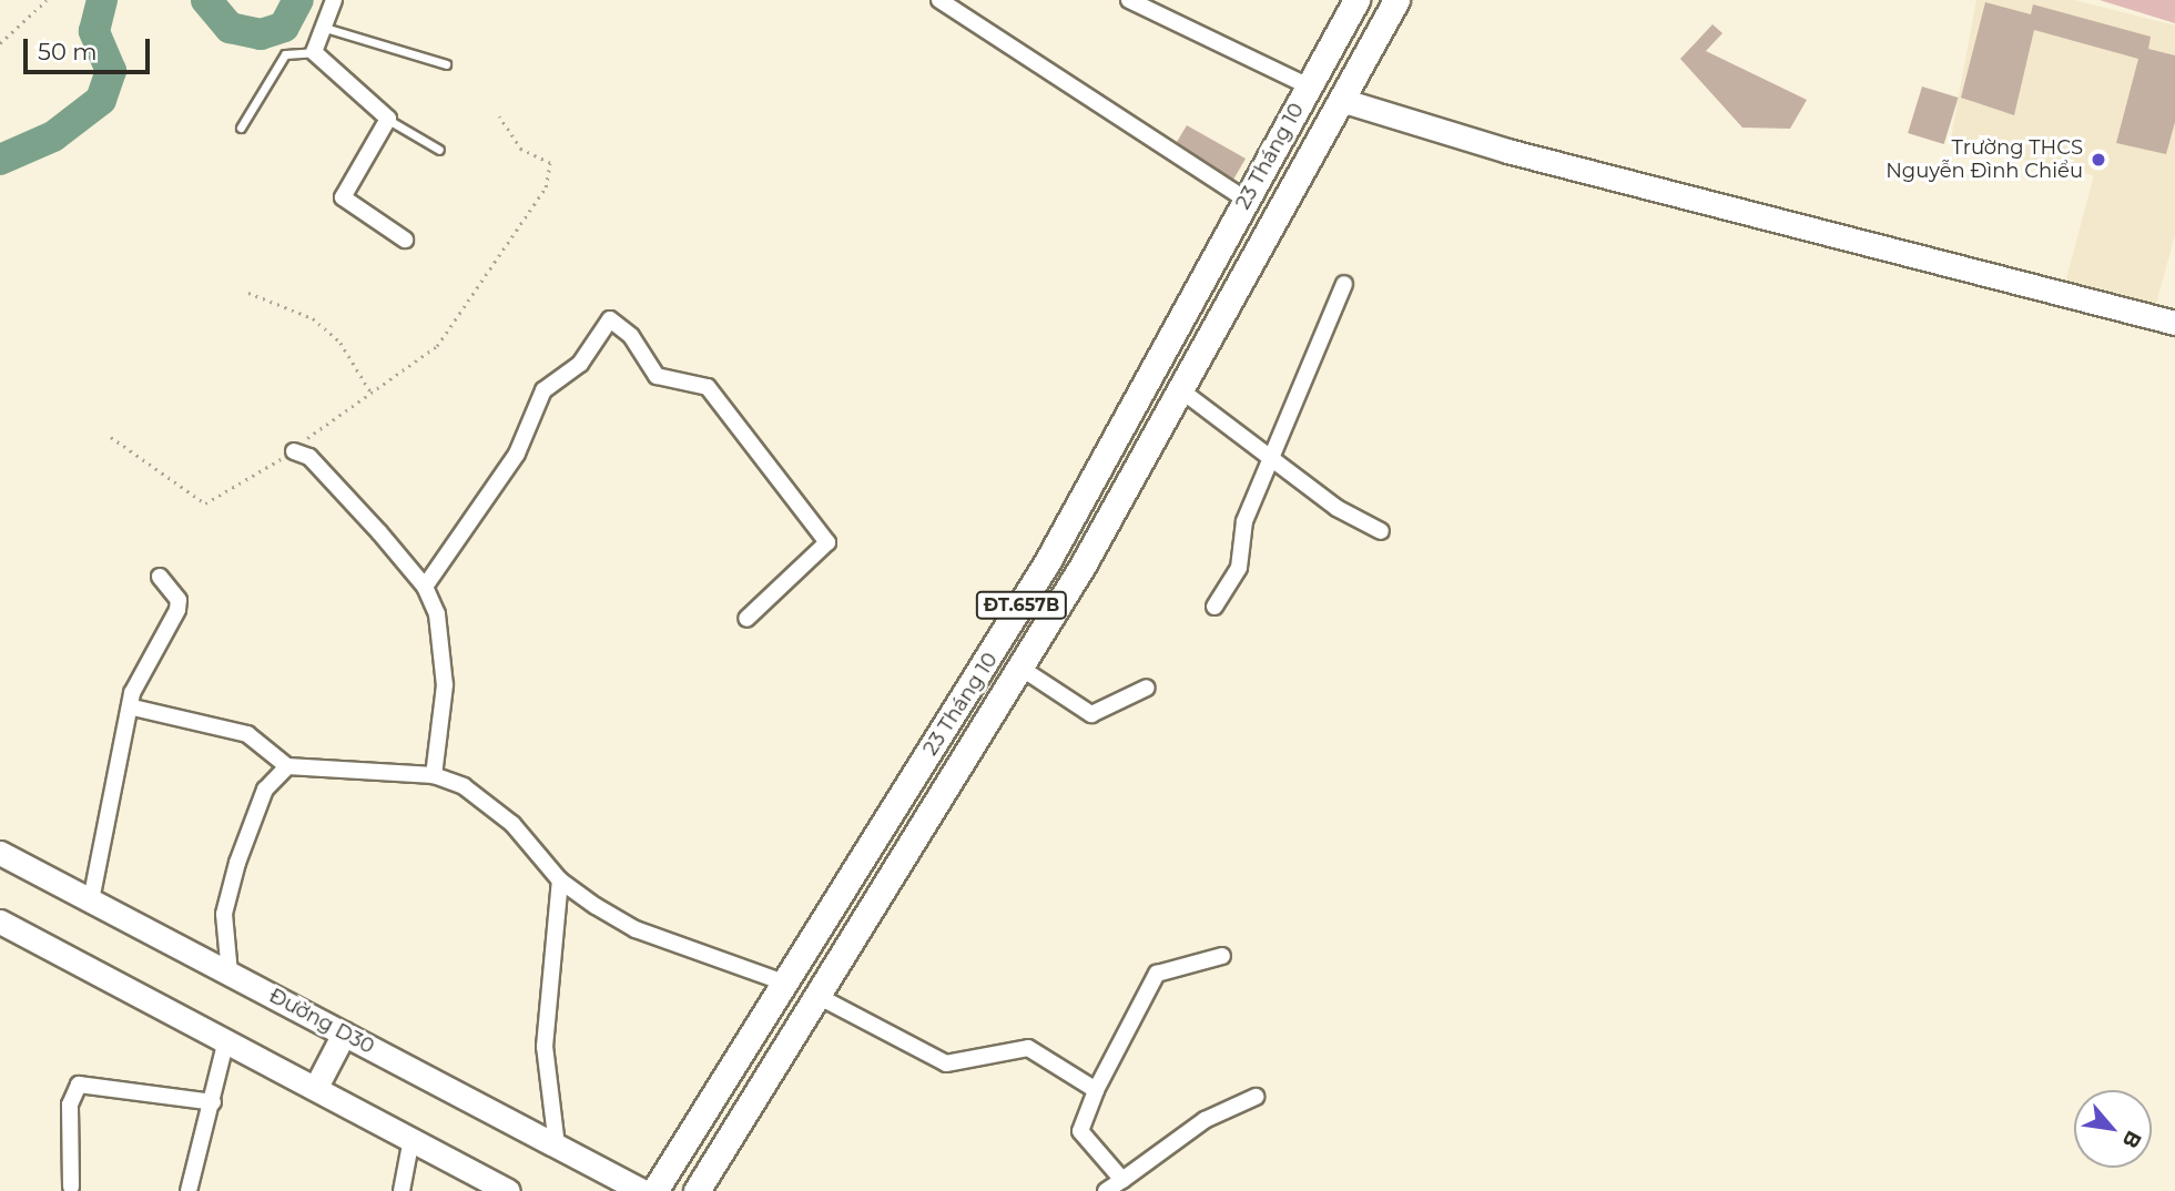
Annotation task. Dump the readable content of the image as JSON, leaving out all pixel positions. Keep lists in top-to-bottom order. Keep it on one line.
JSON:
{"streets":{"main road":["23 Tháng 10","ĐT.657B"],"street":["Đường D30"]},"places":["Trường THCS Nguyễn Đình Chiểu"],"scale_bar":"50 m","north":"bottom right"}
